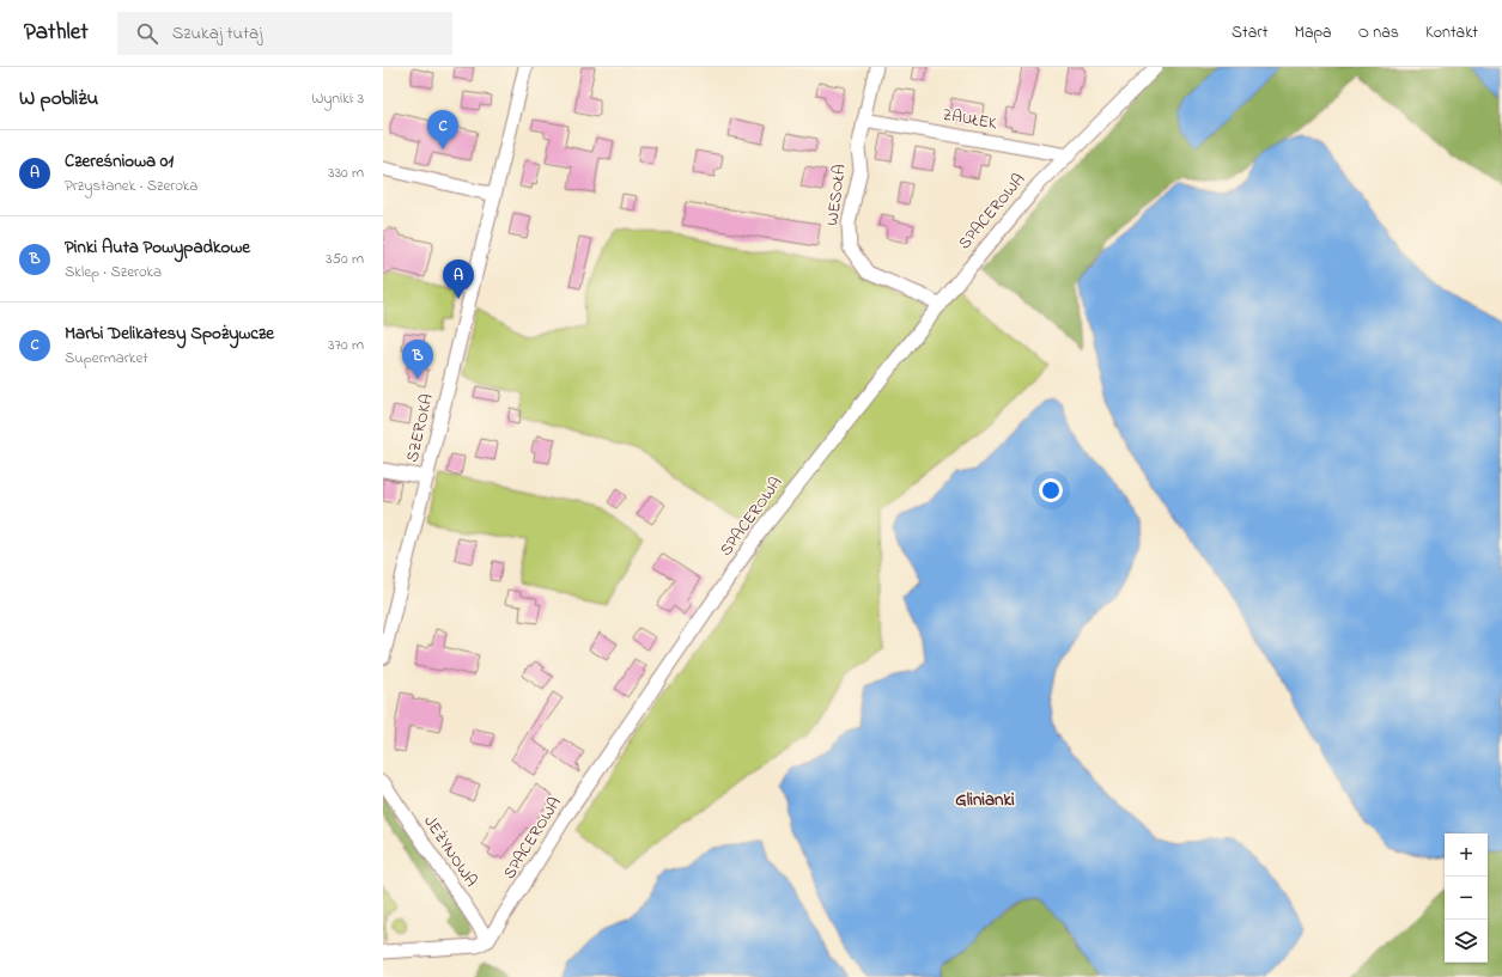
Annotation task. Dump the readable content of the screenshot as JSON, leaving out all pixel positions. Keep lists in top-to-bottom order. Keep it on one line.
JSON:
{"streets":{"street":["ZAUŁEK","WESOŁA","SPACEROWA","SZEROKA","JEŻYNOWA"]},"crossings":[["ZAUŁEK","WESOŁA"],["ZAUŁEK","SPACEROWA"],["WESOŁA","SPACEROWA"],["SPACEROWA","JEŻYNOWA"]],"districts":["Glinianki"],"page":{"header":"Pathlet","search":"Szukaj tutaj","nav":["Start","Mapa","O nas","Kontakt"],"heading":["W pobliżu","Wyniki: 3"],"pins":["C","A","B"],"list":[{"mark":"A","name":"Czereśniowa 01","note":"Przystanek · Szeroka","value":"330 m"},{"mark":"B","name":"Pinki Auta Powypadkowe","note":"Sklep · Szeroka","value":"350 m"},{"mark":"C","name":"Marbi Delikatesy Spożywcze","note":"Supermarket","value":"370 m"}],"map_buttons":["+","−"]}}
